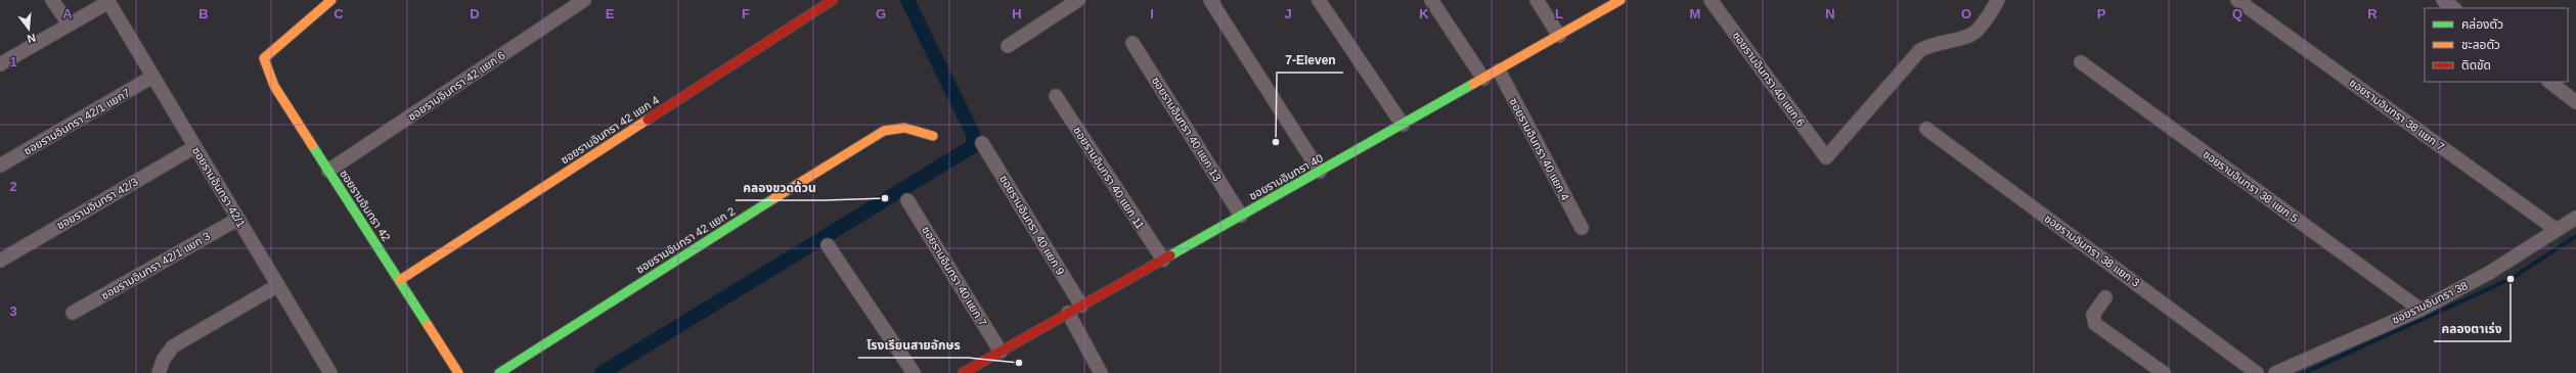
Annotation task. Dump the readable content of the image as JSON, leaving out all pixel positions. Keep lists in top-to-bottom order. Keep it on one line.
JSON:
{"streets":{"street":["ซอยรามอินทรา 40 แยก 6","ซอยรามอินทรา 42 แยก 6","ซอยรามอินทรา 38 แยก 7","ซอยรามอินทรา 42/1 แยก7","ซอยรามอินทรา 40 แยก 13","ซอยรามอินทรา 42 แยก 4","ซอยรามอินทรา 40 แยก 4","ซอยรามอินทรา 40","ซอยรามอินทรา 40 แยก 11","ซอยรามอินทรา 38 แยก 5","ซอยรามอินทรา 42/1","ซอยรามอินทรา 42/3","ซอยรามอินทรา 42","ซอยรามอินทรา 40 แยก 9","ซอยรามอินทรา 42 แยก 2","ซอยรามอินทรา 38 แยก 3","ซอยรามอินทรา 42/1 แยก 3","ซอยรามอินทรา 40 แยก 7","ซอยรามอินทรา 38"]},"crossings":[["ซอยรามอินทรา 42 แยก 6","ซอยรามอินทรา 42"],["ซอยรามอินทรา 38 แยก 7","ซอยรามอินทรา 38"],["ซอยรามอินทรา 42/1 แยก7","ซอยรามอินทรา 42/1"],["ซอยรามอินทรา 40 แยก 13","ซอยรามอินทรา 40"],["ซอยรามอินทรา 42 แยก 4","ซอยรามอินทรา 42"],["ซอยรามอินทรา 40 แยก 4","ซอยรามอินทรา 40"],["ซอยรามอินทรา 40","ซอยรามอินทรา 40 แยก 11"],["ซอยรามอินทรา 40","ซอยรามอินทรา 40 แยก 9"],["ซอยรามอินทรา 40","ซอยรามอินทรา 40 แยก 7"],["ซอยรามอินทรา 38 แยก 5","ซอยรามอินทรา 38"],["ซอยรามอินทรา 42/1","ซอยรามอินทรา 42/3"],["ซอยรามอินทรา 42/1","ซอยรามอินทรา 42/1 แยก 3"]],"places":["7-Eleven","คลองขวดด้วน","คลองตาเร่ง","โรงเรียนสายอักษร"],"legend":["คล่องตัว","ชะลอตัว","ติดขัด"],"north":"bottom","grid":{"columns":["A","B","C","D","E","F","G","H","I","J","K","L","M","N","O","P","Q","R"],"rows":["1","2","3"]}}
